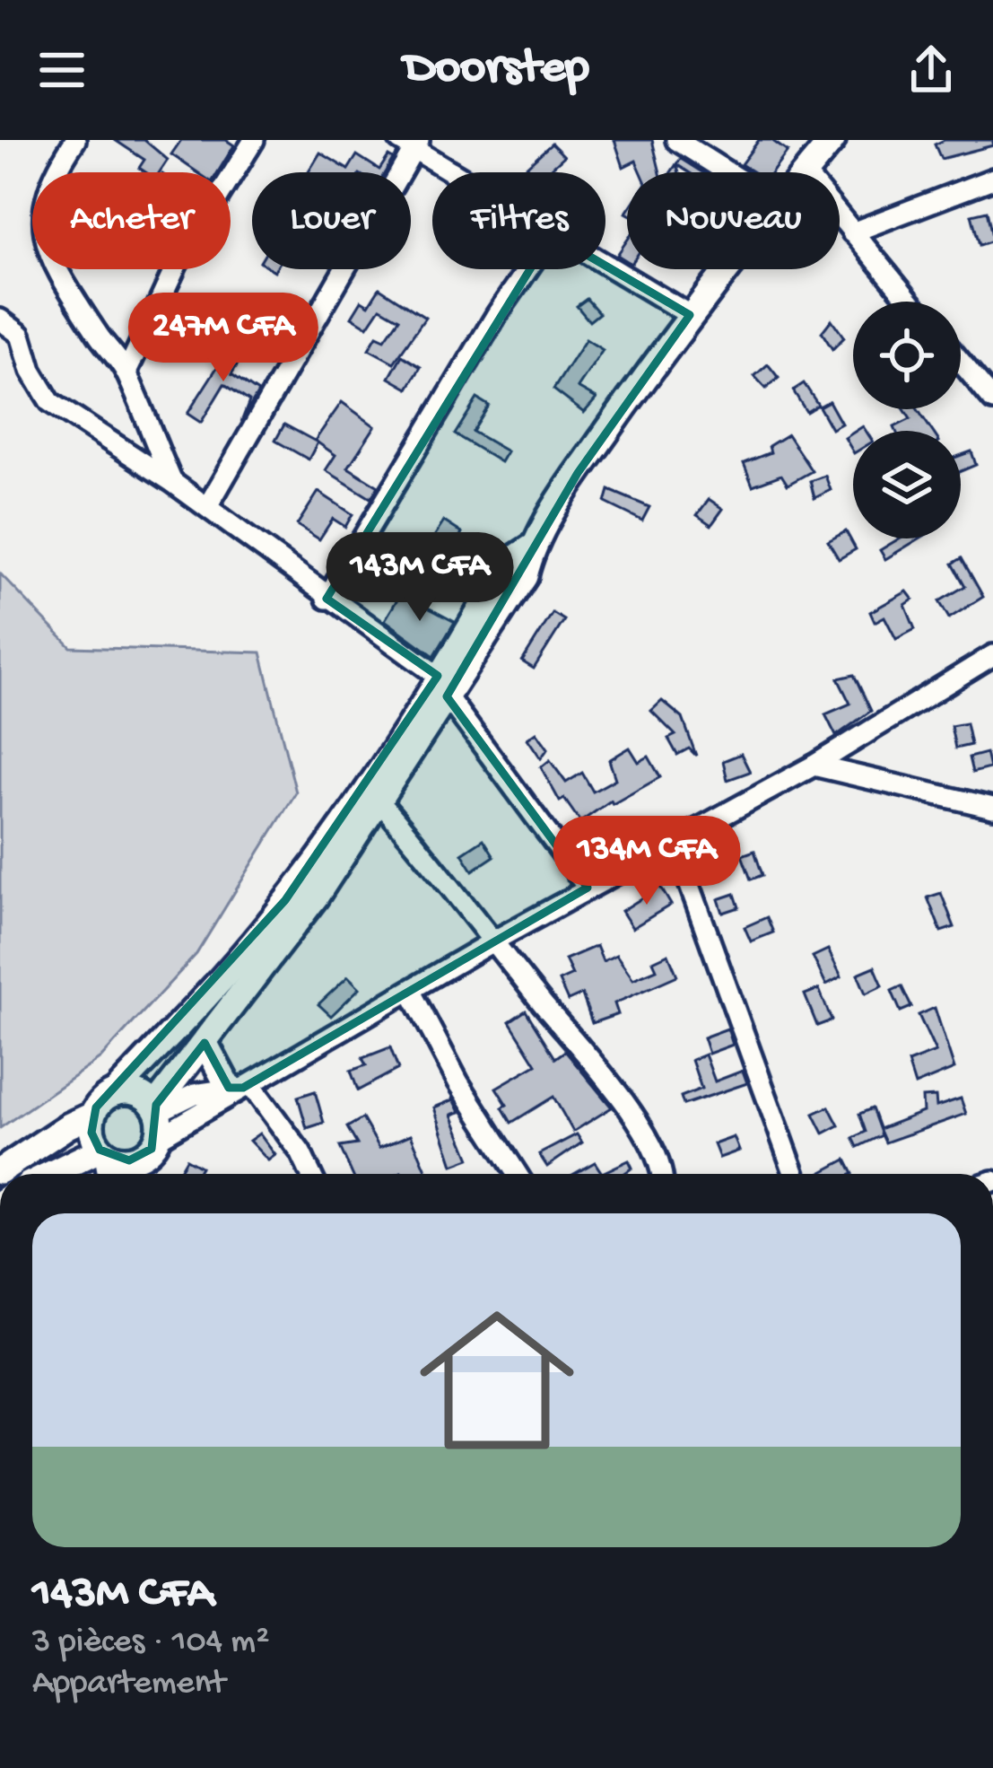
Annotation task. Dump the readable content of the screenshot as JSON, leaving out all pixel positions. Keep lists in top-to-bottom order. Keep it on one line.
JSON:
{"page":{"header":"Doorstep","chip":["Acheter","Louer","Filtres","Nouveau"],"price":["247M CFA","143M CFA","134M CFA"],"list":[{"name":"143M CFA","note":"3 pièces · 104 m² · Appartement"}]}}
